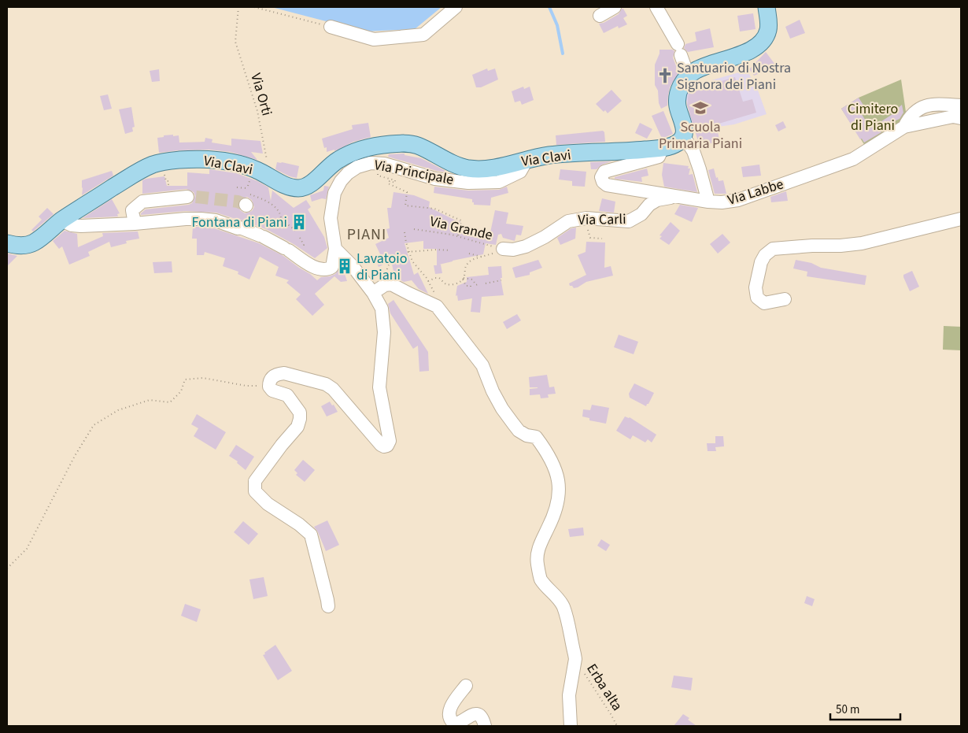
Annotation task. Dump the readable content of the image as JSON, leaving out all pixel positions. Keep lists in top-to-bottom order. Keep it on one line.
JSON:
{"streets":{"main road":["Via Clavi"],"street":["Via Principale","Via Labbe","Via Carli"],"path":["Via Orti","Via Grande","Erba alta"]},"crossings":[["Via Clavi","Via Principale"],["Via Clavi","Via Labbe"],["Via Labbe","Via Carli"],["Via Carli","Via Grande"]],"districts":["PIANI"],"parks":["Cimitero di Piani"],"places":{"church":["Santuario di Nostra Signora dei Piani"],"school or university":["Scuola Primaria Piani"],"building":["Fontana di Piani","Lavatoio di Piani"]},"scale_bar":"50 m"}
